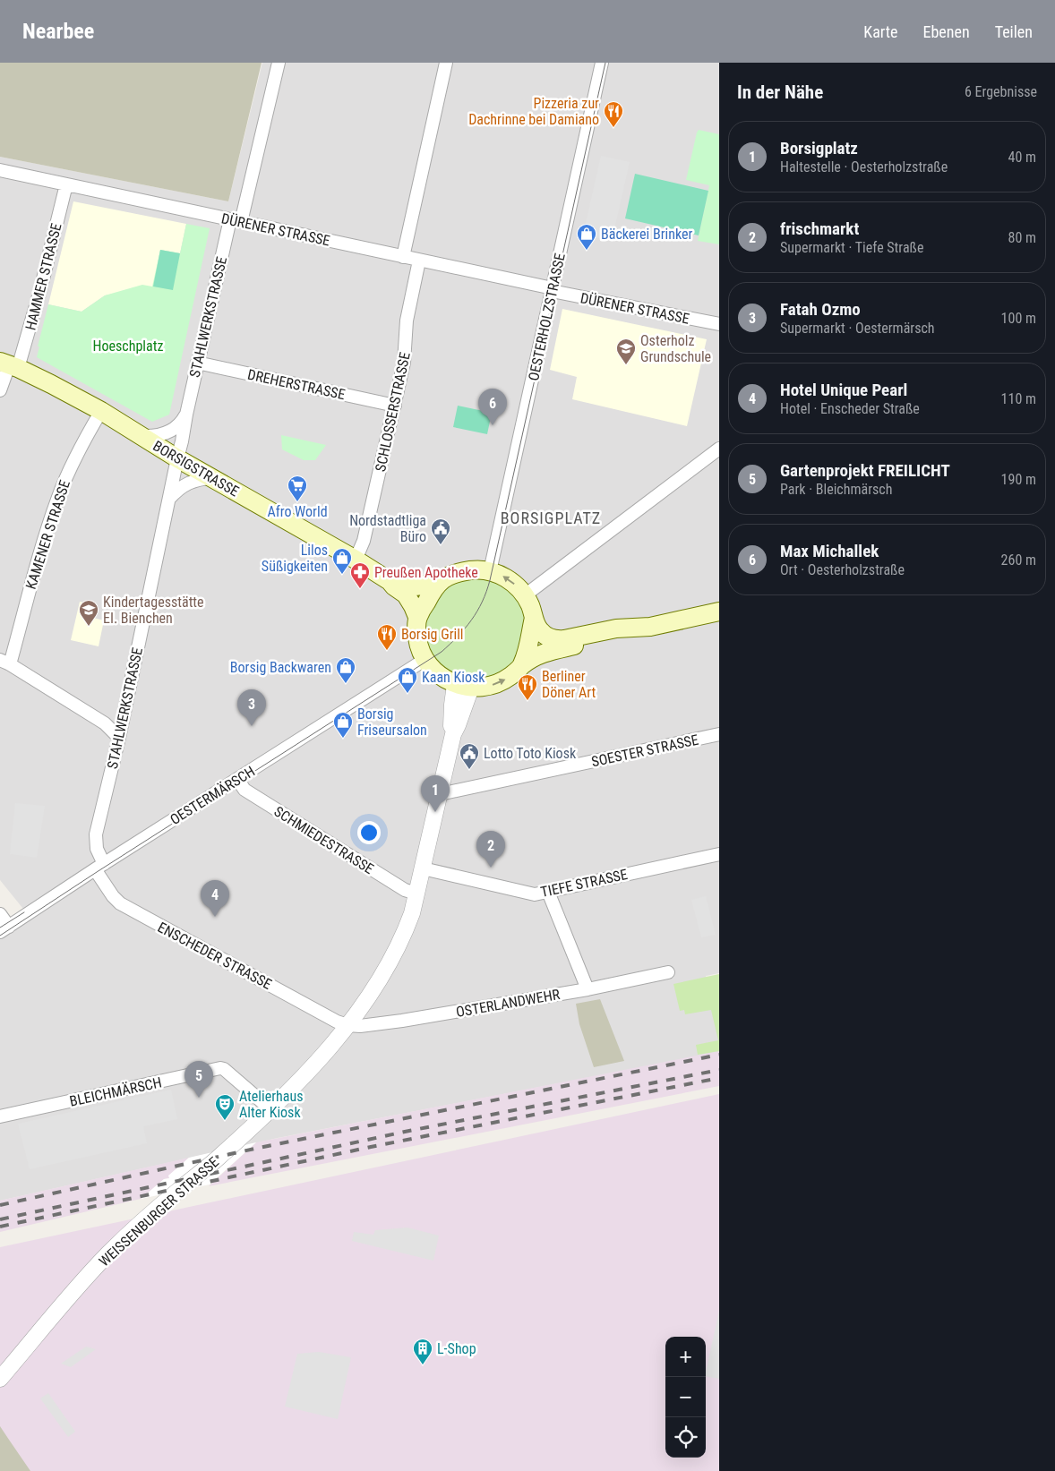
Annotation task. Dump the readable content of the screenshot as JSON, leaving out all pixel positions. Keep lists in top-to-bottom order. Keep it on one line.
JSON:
{"streets":{"main road":["BORSIGSTRASSE"],"street":["DÜRENER STRASSE","HAMMER STRASSE","STAHLWERKSTRASSE","OESTERHOLZSTRASSE","DREHERSTRASSE","SCHLOSSERSTRASSE","KAMENER STRASSE","SOESTER STRASSE","OESTERMÄRSCH","SCHMIEDESTRASSE","TIEFE STRASSE","ENSCHEDER STRASSE","OSTERLANDWEHR","BLEICHMÄRSCH","WEISSENBURGER STRASSE"]},"crossings":[["DÜRENER STRASSE","HAMMER STRASSE"],["DÜRENER STRASSE","STAHLWERKSTRASSE"],["DÜRENER STRASSE","OESTERHOLZSTRASSE"],["DÜRENER STRASSE","SCHLOSSERSTRASSE"],["HAMMER STRASSE","BORSIGSTRASSE"],["STAHLWERKSTRASSE","DREHERSTRASSE"],["STAHLWERKSTRASSE","BORSIGSTRASSE"],["STAHLWERKSTRASSE","OESTERMÄRSCH"],["STAHLWERKSTRASSE","ENSCHEDER STRASSE"],["OESTERHOLZSTRASSE","BORSIGSTRASSE"],["OESTERHOLZSTRASSE","OESTERMÄRSCH"],["DREHERSTRASSE","SCHLOSSERSTRASSE"],["SCHLOSSERSTRASSE","BORSIGSTRASSE"],["BORSIGSTRASSE","KAMENER STRASSE"],["BORSIGSTRASSE","OESTERMÄRSCH"],["OESTERMÄRSCH","SCHMIEDESTRASSE"],["OESTERMÄRSCH","ENSCHEDER STRASSE"],["ENSCHEDER STRASSE","OSTERLANDWEHR"],["BLEICHMÄRSCH","WEISSENBURGER STRASSE"]],"districts":["BORSIGPLATZ"],"parks":["Hoeschplatz"],"places":{"restaurant":["Pizzeria zur Dachrinne bei Damiano","Borsig Grill","Berliner Döner Art"],"shop":["Bäckerei Brinker","Lilos Süßigkeiten","Borsig Backwaren","Kaan Kiosk","Borsig Friseursalon"],"school or university":["Osterholz Grundschule","Kindertagesstätte EI. Bienchen"],"supermarket":["Afro World"],"public building":["Nordstadtliga Büro","Lotto Toto Kiosk"],"pharmacy":["Preußen Apotheke"],"theatre":["Atelierhaus Alter Kiosk"],"building":["L-Shop"]},"page":{"header":"Nearbee","nav":["Karte","Ebenen","Teilen"],"heading":["In der Nähe","6 Ergebnisse"],"list":[{"mark":"1","name":"Borsigplatz","note":"Haltestelle · Oesterholzstraße","value":"40 m"},{"mark":"2","name":"frischmarkt","note":"Supermarkt · Tiefe Straße","value":"80 m"},{"mark":"3","name":"Fatah Ozmo","note":"Supermarkt · Oestermärsch","value":"100 m"},{"mark":"4","name":"Hotel Unique Pearl","note":"Hotel · Enscheder Straße","value":"110 m"},{"mark":"5","name":"Gartenprojekt FREILICHT","note":"Park · Bleichmärsch","value":"190 m"},{"mark":"6","name":"Max Michallek","note":"Ort · Oesterholzstraße","value":"260 m"}],"pins":["6","3","1","2","4","5"],"map_buttons":["+","−"]}}
